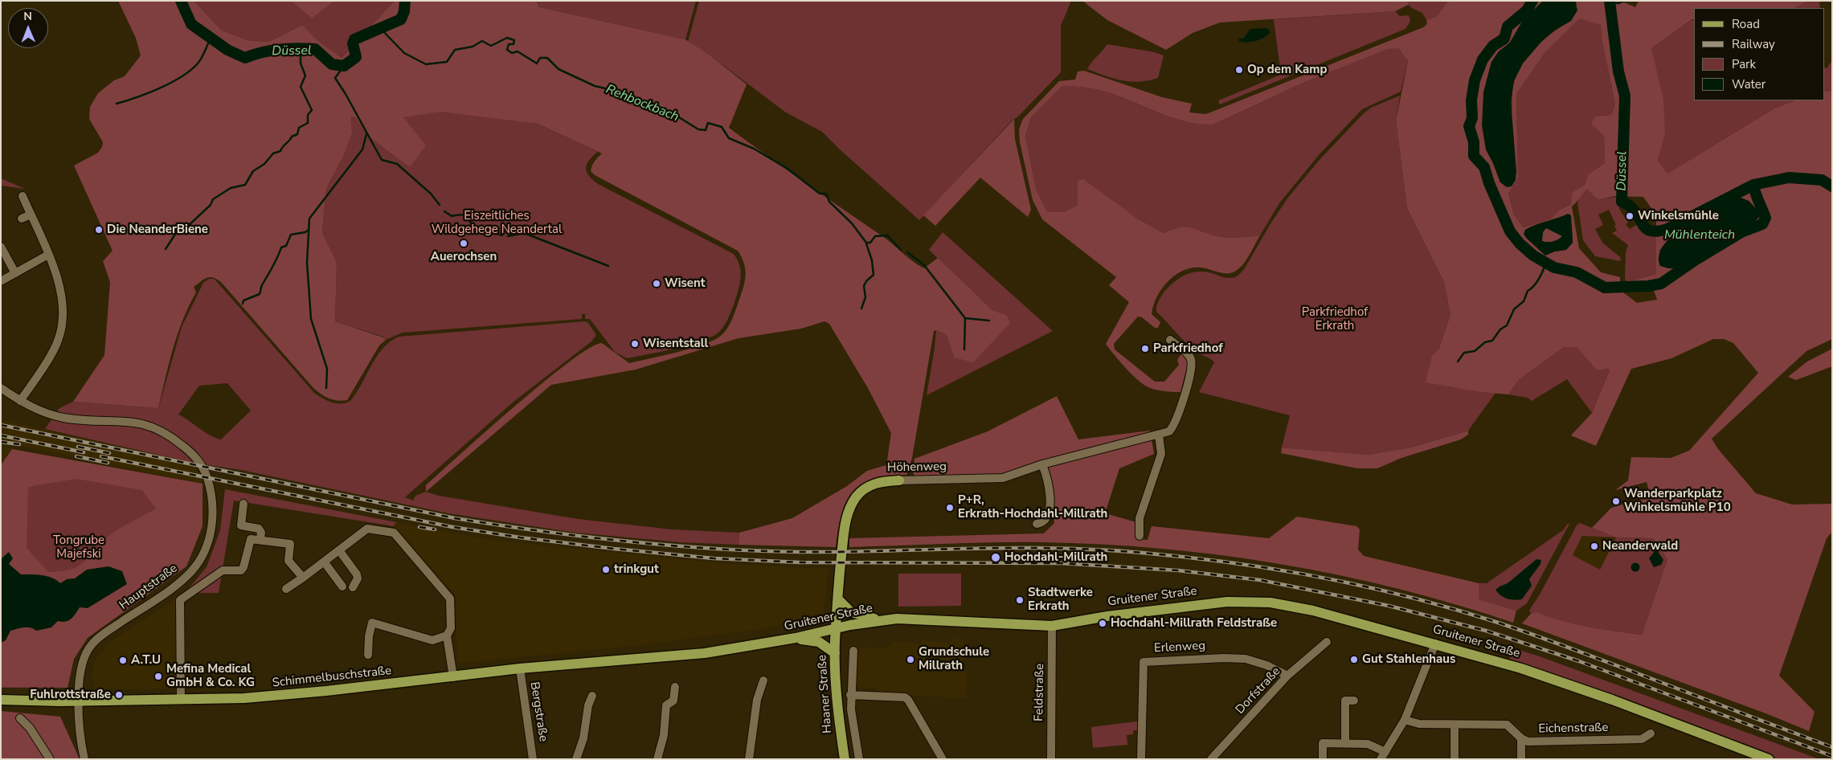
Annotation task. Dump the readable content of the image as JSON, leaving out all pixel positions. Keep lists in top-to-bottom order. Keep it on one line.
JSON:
{"streets":{"main road":["Höhenweg","Gruitener Straße","Schimmelbuschstraße","Haaner Straße"],"street":["Hauptstraße","Erlenweg","Dorfstraße","Feldstraße","Bergstraße","Eichenstraße"]},"crossings":[["Höhenweg","Gruitener Straße"],["Höhenweg","Haaner Straße"],["Hauptstraße","Schimmelbuschstraße"],["Gruitener Straße","Schimmelbuschstraße"],["Gruitener Straße","Feldstraße"],["Gruitener Straße","Haaner Straße"],["Gruitener Straße","Bergstraße"],["Erlenweg","Dorfstraße"],["Schimmelbuschstraße","Bergstraße"]],"water":["Düssel","Rehbockbach","Mühlenteich"],"parks":["Eiszeitliches Wildgehege Neandertal","Parkfriedhof Erkrath","Tongrube Majefski"],"places":["Op dem Kamp","Winkelsmühle","Die NeanderBiene","Auerochsen","Wisent","Wisentstall","Parkfriedhof","Wanderparkplatz Winkelsmühle P10","P+R, Erkrath-Hochdahl-Millrath","Neanderwald","Hochdahl-Millrath","trinkgut","Stadtwerke Erkrath","Hochdahl-Millrath Feldstraße","Grundschule Millrath","Gut Stahlenhaus","A.T.U","Mefina Medical GmbH & Co. KG","Fuhlrottstraße"],"legend":["Road","Railway","Park","Water"],"north":"top"}
